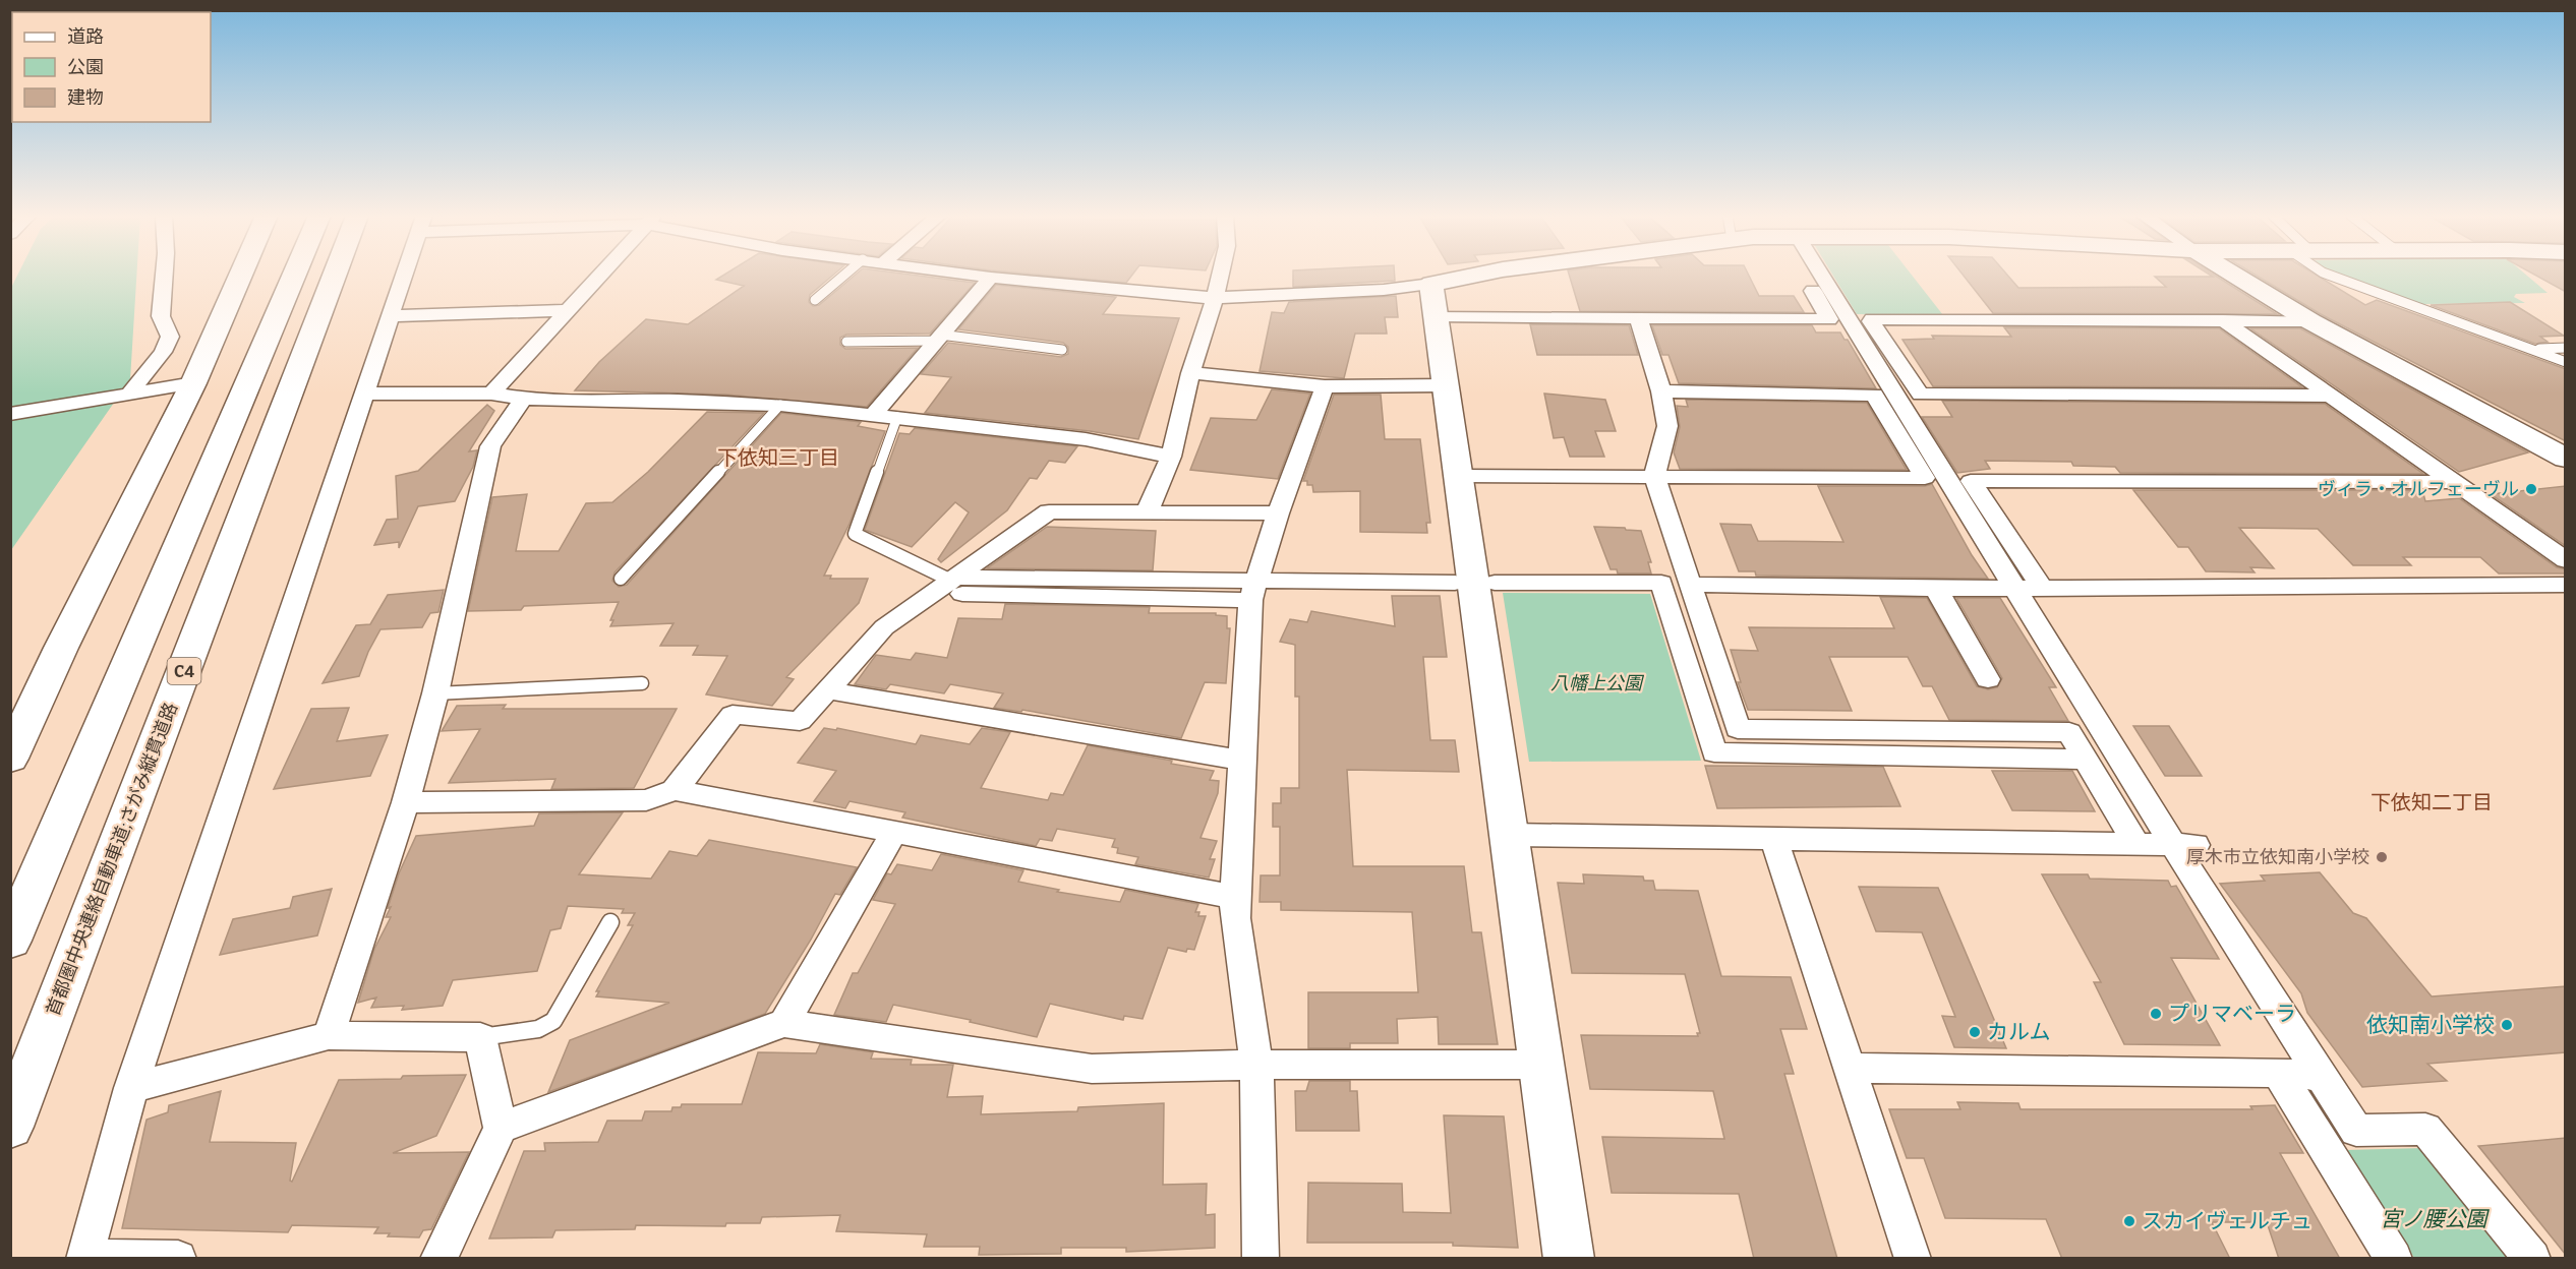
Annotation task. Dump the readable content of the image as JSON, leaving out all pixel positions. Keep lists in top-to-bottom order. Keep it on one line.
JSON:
{"streets":{"main road":["C4","首都圏中央連絡自動車道;さがみ縦貫道路"]},"districts":["下依知三丁目","下依知二丁目"],"parks":["八幡上公園","宮ノ腰公園"],"places":["ヴィラ・オルフェーヴル","厚木市立依知南小学校","プリマベーラ","依知南小学校","カルム","スカイヴェルチュ"],"legend":["道路","公園","建物"]}
